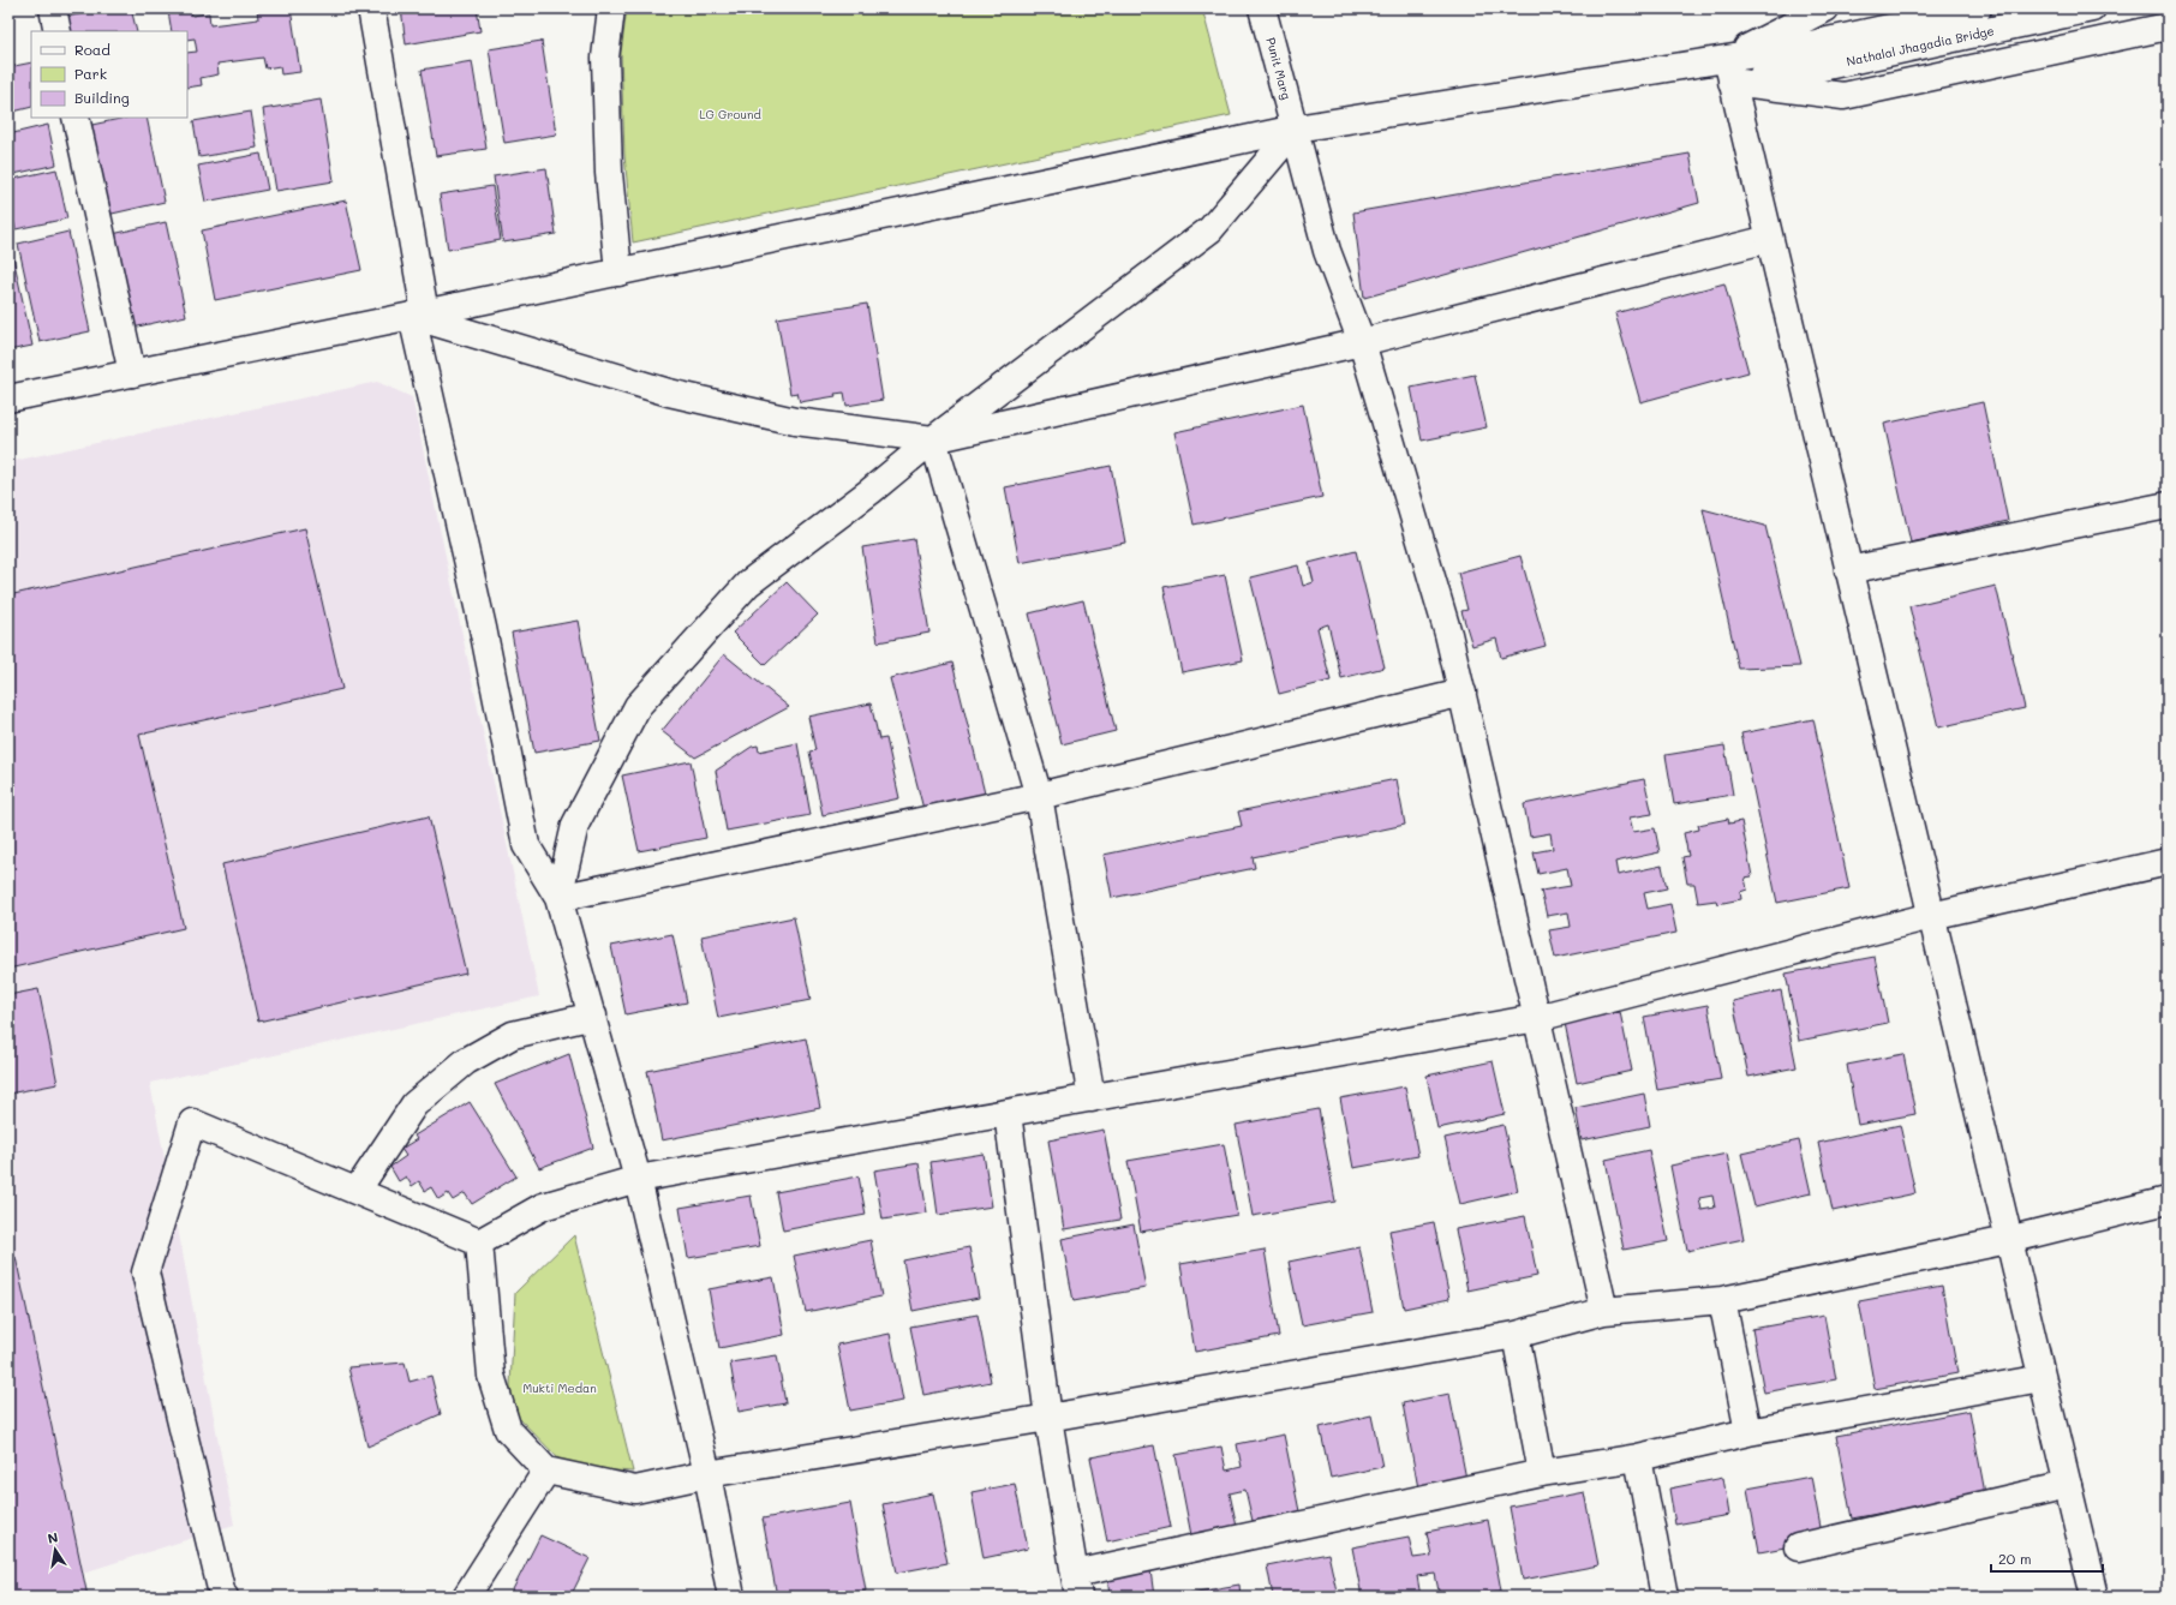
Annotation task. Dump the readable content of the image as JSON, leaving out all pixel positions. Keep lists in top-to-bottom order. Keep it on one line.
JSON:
{"streets":{"street":["Nathalal Jhagadia Bridge","Punit Marg"]},"parks":["LG Ground","Mukti Medan"],"legend":["Road","Park","Building"],"scale_bar":"20 m","north":"top"}
